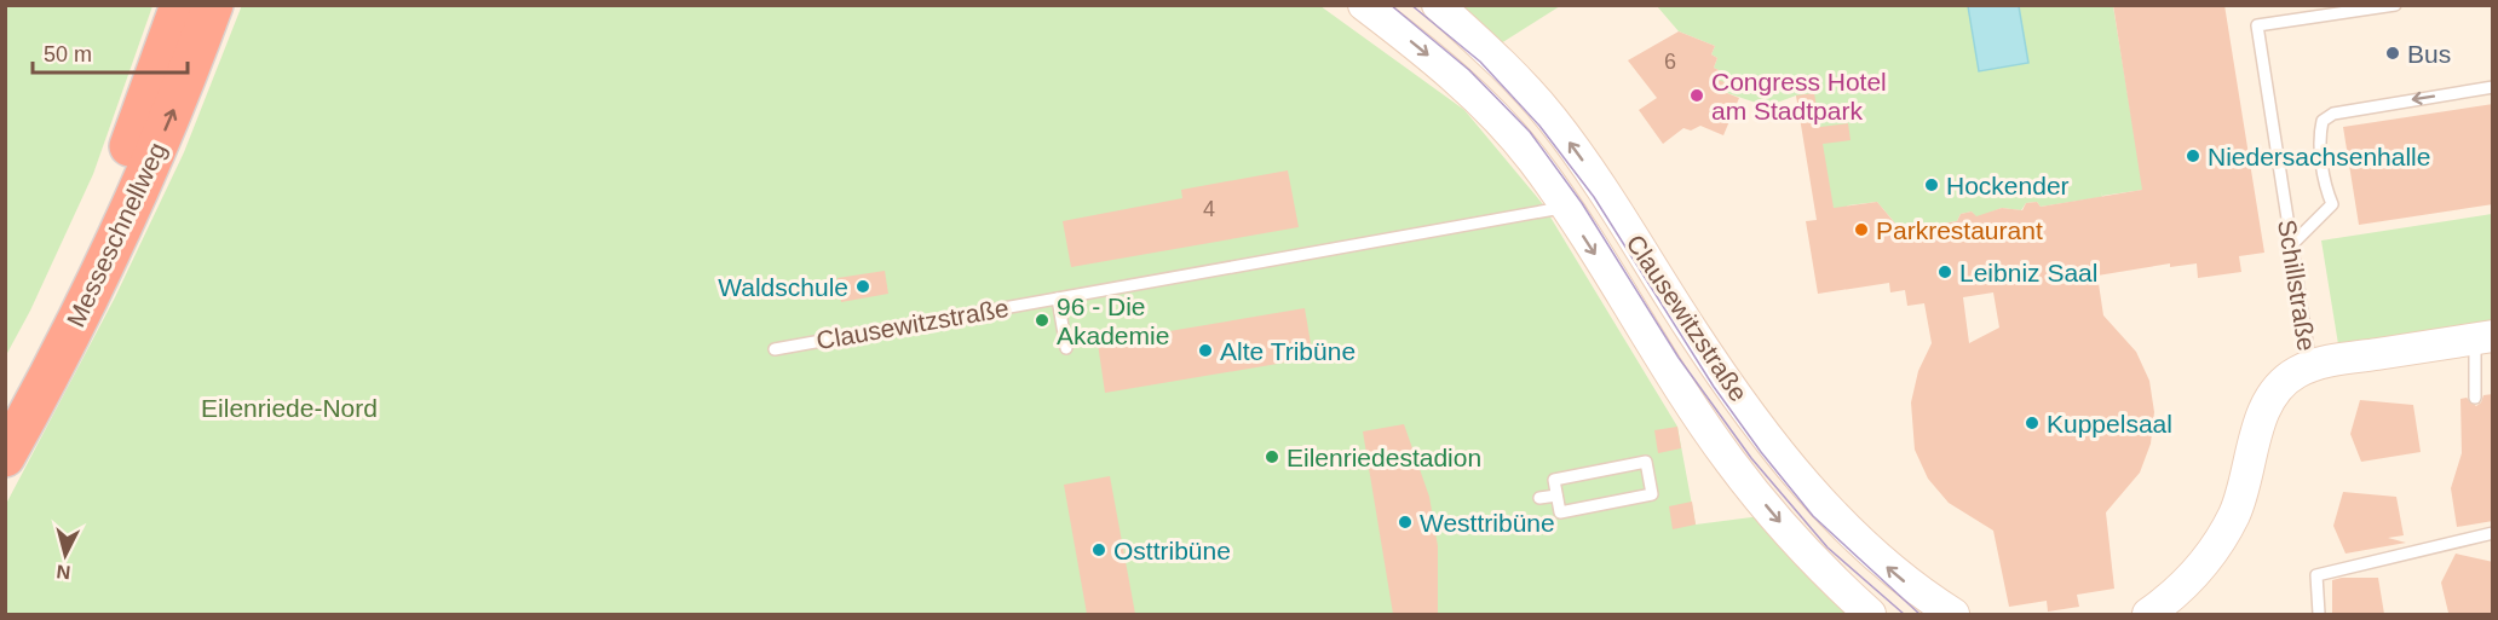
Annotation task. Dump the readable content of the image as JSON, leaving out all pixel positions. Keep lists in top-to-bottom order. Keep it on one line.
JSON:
{"streets":{"highway":["Messeschnellweg"],"street":["Schillstraße","Clausewitzstraße"]},"parks":["Eilenriede-Nord"],"places":["Bus","Congress Hotel am Stadtpark","Niedersachsenhalle","Hockender","Parkrestaurant","Leibniz Saal","Waldschule","96 - Die Akademie","Alte Tribüne","Kuppelsaal","Eilenriedestadion","Westtribüne","Osttribüne"],"house_numbers":["6","4"],"scale_bar":"50 m","north":"bottom"}
